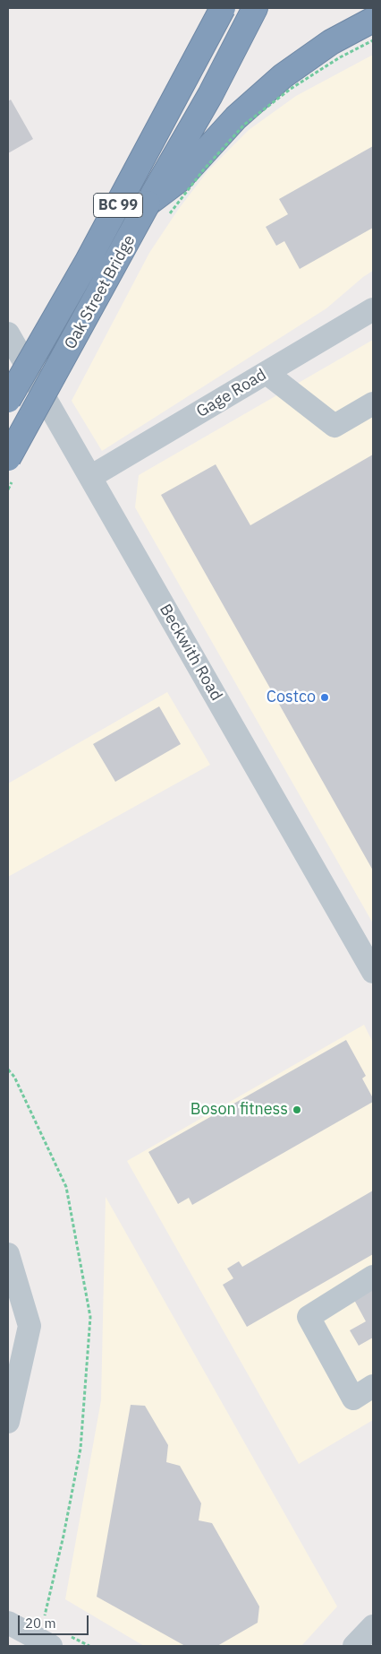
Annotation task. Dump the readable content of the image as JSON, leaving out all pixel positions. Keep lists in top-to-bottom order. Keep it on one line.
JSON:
{"streets":{"highway":["BC 99","Oak Street Bridge"],"street":["Gage Road","Beckwith Road"]},"crossings":[["Gage Road","Beckwith Road"]],"places":["Costco","Boson fitness"],"scale_bar":"20 m"}
